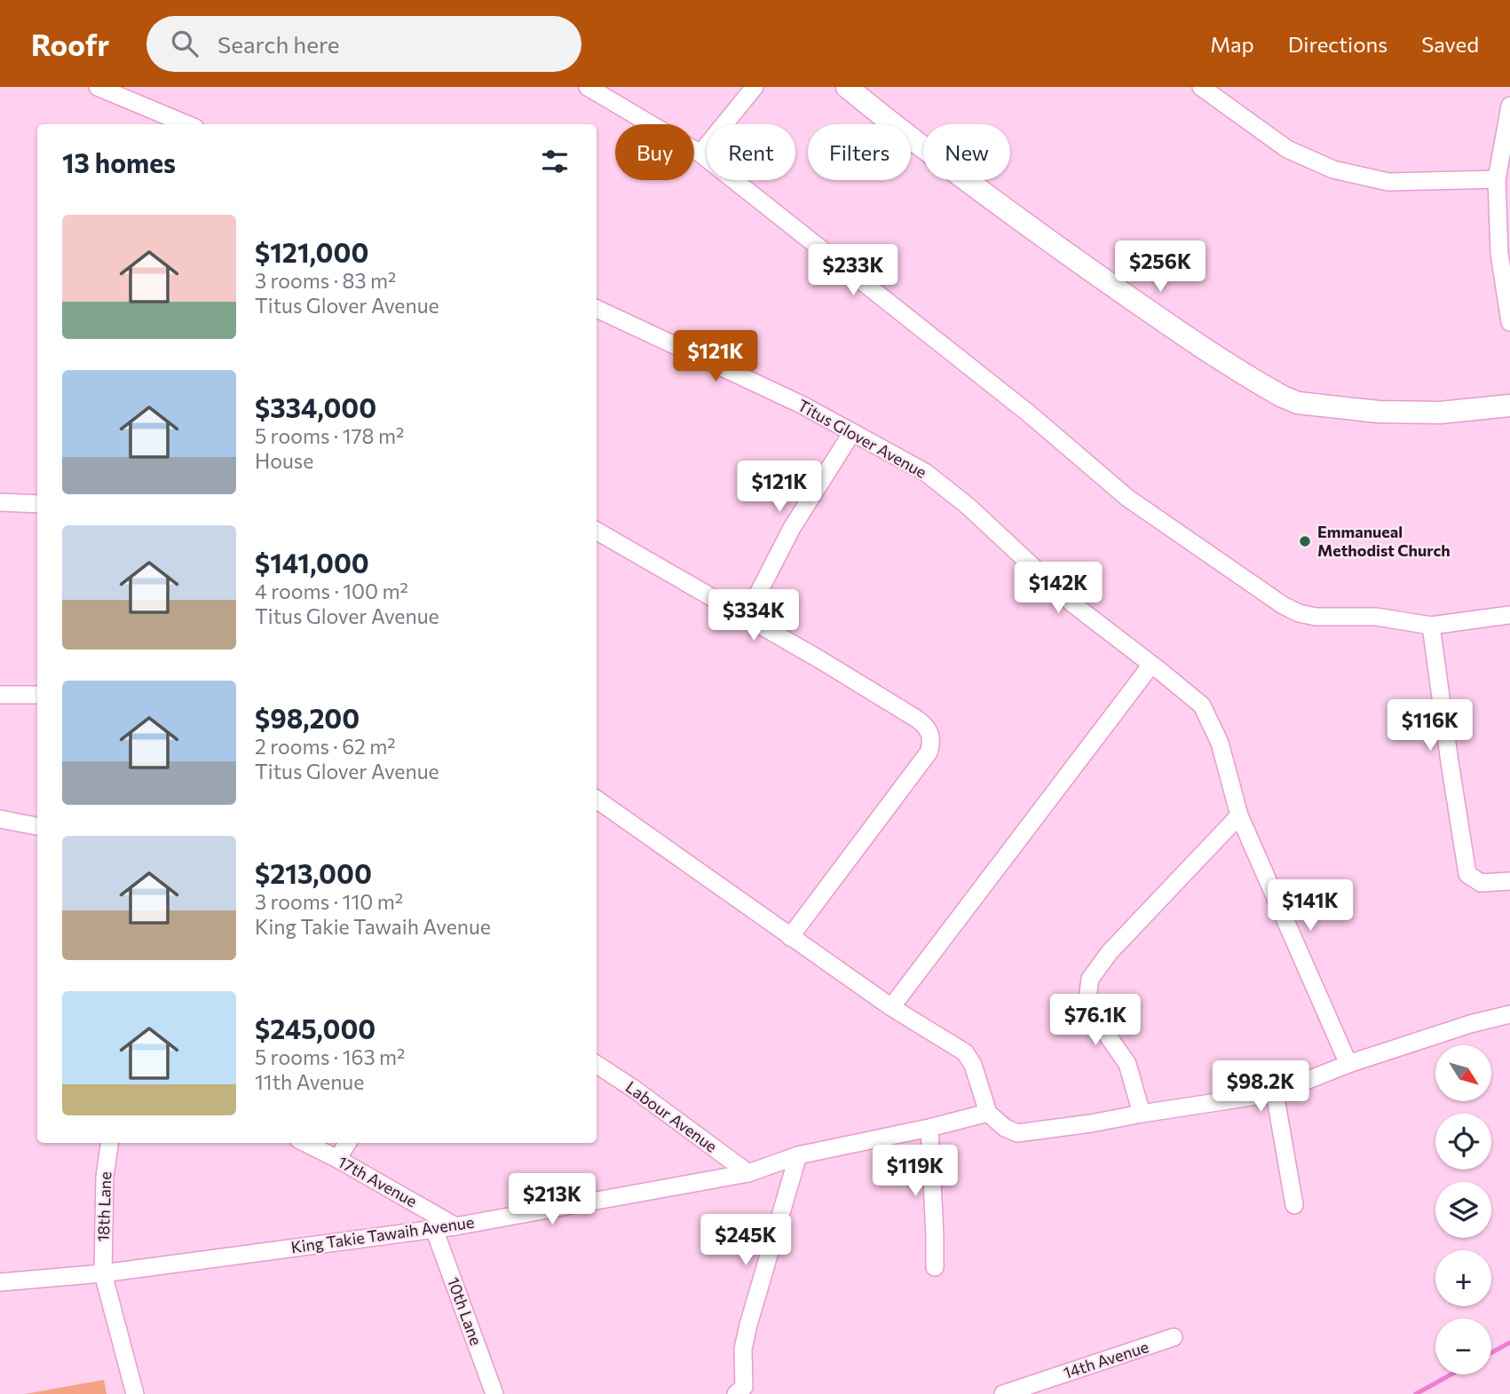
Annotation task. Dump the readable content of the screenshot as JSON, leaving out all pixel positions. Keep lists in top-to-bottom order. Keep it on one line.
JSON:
{"streets":{"street":["Titus Glover Avenue","Labour Avenue","17th Avenue","18th Lane","King Takie Tawaih Avenue","10th Lane","14th Avenue"]},"crossings":[["Labour Avenue","King Takie Tawaih Avenue"],["17th Avenue","King Takie Tawaih Avenue"],["18th Lane","King Takie Tawaih Avenue"],["King Takie Tawaih Avenue","10th Lane"]],"places":["Emmanueal Methodist Church"],"north":"bottom right","page":{"header":"Roofr","search":"Search here","nav":["Map","Directions","Saved"],"chip":["Buy","Rent","Filters","New"],"heading":"13 homes","list":[{"name":"$121,000","note":"3 rooms · 83 m² · Titus Glover Avenue"},{"name":"$334,000","note":"5 rooms · 178 m² · House"},{"name":"$141,000","note":"4 rooms · 100 m² · Titus Glover Avenue"},{"name":"$98,200","note":"2 rooms · 62 m² · Titus Glover Avenue"},{"name":"$213,000","note":"3 rooms · 110 m² · King Takie Tawaih Avenue"},{"name":"$245,000","note":"5 rooms · 163 m² · 11th Avenue"}],"price":["$256K","$233K","$121K","$121K","$142K","$334K","$116K","$141K","$76.1K","$98.2K","$119K","$213K","$245K"],"map_buttons":["+","−"]}}
